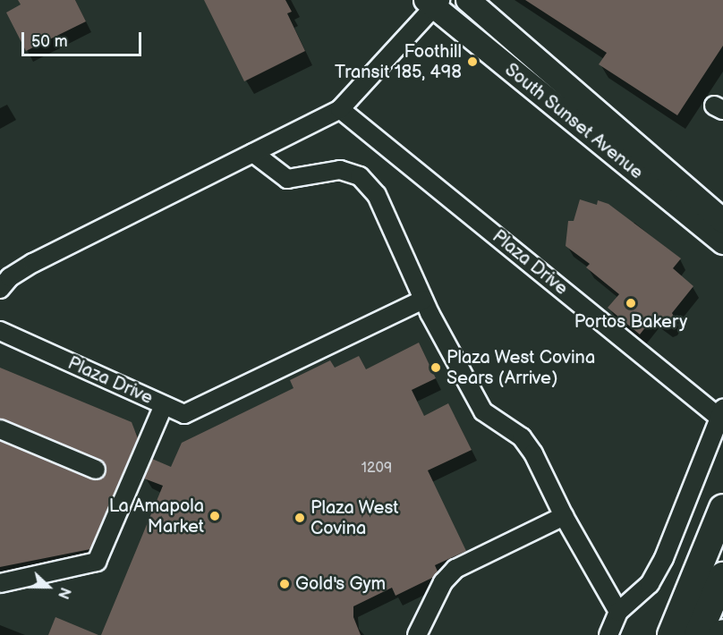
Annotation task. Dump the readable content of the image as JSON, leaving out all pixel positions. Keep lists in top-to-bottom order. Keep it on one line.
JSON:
{"streets":{"main road":["South Sunset Avenue"],"street":["Plaza Drive"]},"places":["Foothill Transit 185, 498","Portos Bakery","Plaza West Covina Sears (Arrive)","La Amapola Market","Plaza West Covina","Gold's Gym"],"house_numbers":["1209"],"scale_bar":"50 m","north":"right"}
